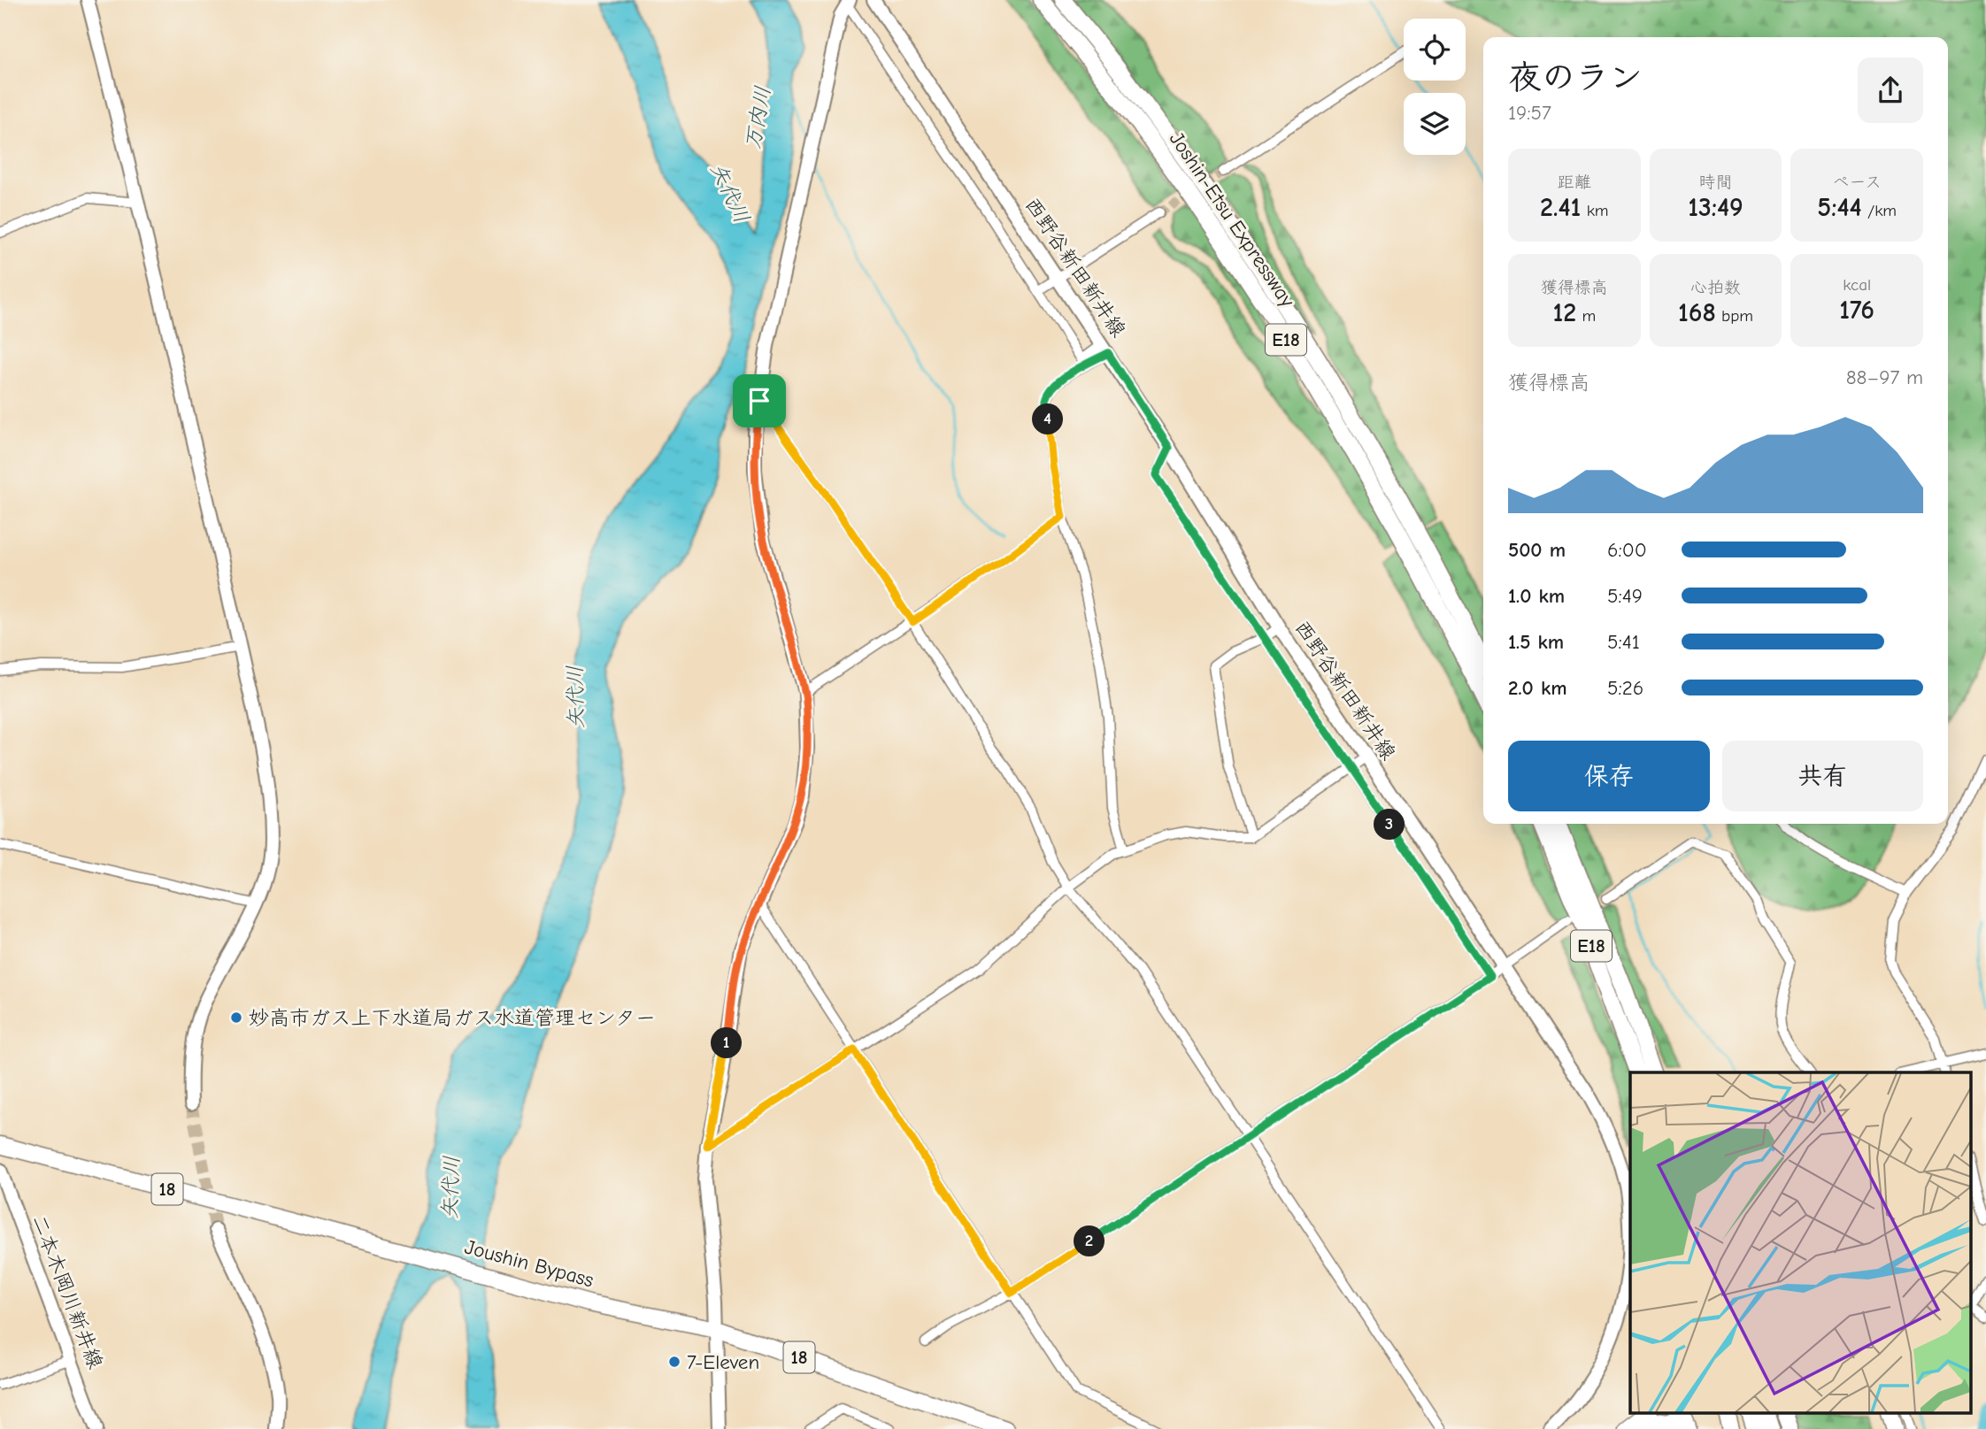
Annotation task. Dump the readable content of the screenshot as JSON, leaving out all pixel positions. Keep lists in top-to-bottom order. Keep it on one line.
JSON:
{"streets":{"highway":["Joshin-Etsu Expressway","E18","18","Joushin Bypass"],"street":["西野谷新田新井線","二本木岡川新井線"]},"water":["万内川","矢代川"],"places":["妙高市ガス上下水道局ガス水道管理センター","7-Eleven"],"page":{"heading":["夜のラン","19:57"],"stats":[["距離","2.41 km"],["時間","13:49"],["ペース","5:44 /km"],["獲得標高","12 m"],["心拍数","168 bpm"],["kcal","176"]],"chart":["獲得標高","88–97 m"],"pins":["4","3","1","2"],"list":[{"name":"500 m","note":"6:00"},{"name":"1.0 km","note":"5:49"},{"name":"1.5 km","note":"5:41"},{"name":"2.0 km","note":"5:26"}],"buttons":["保存","共有"]}}
